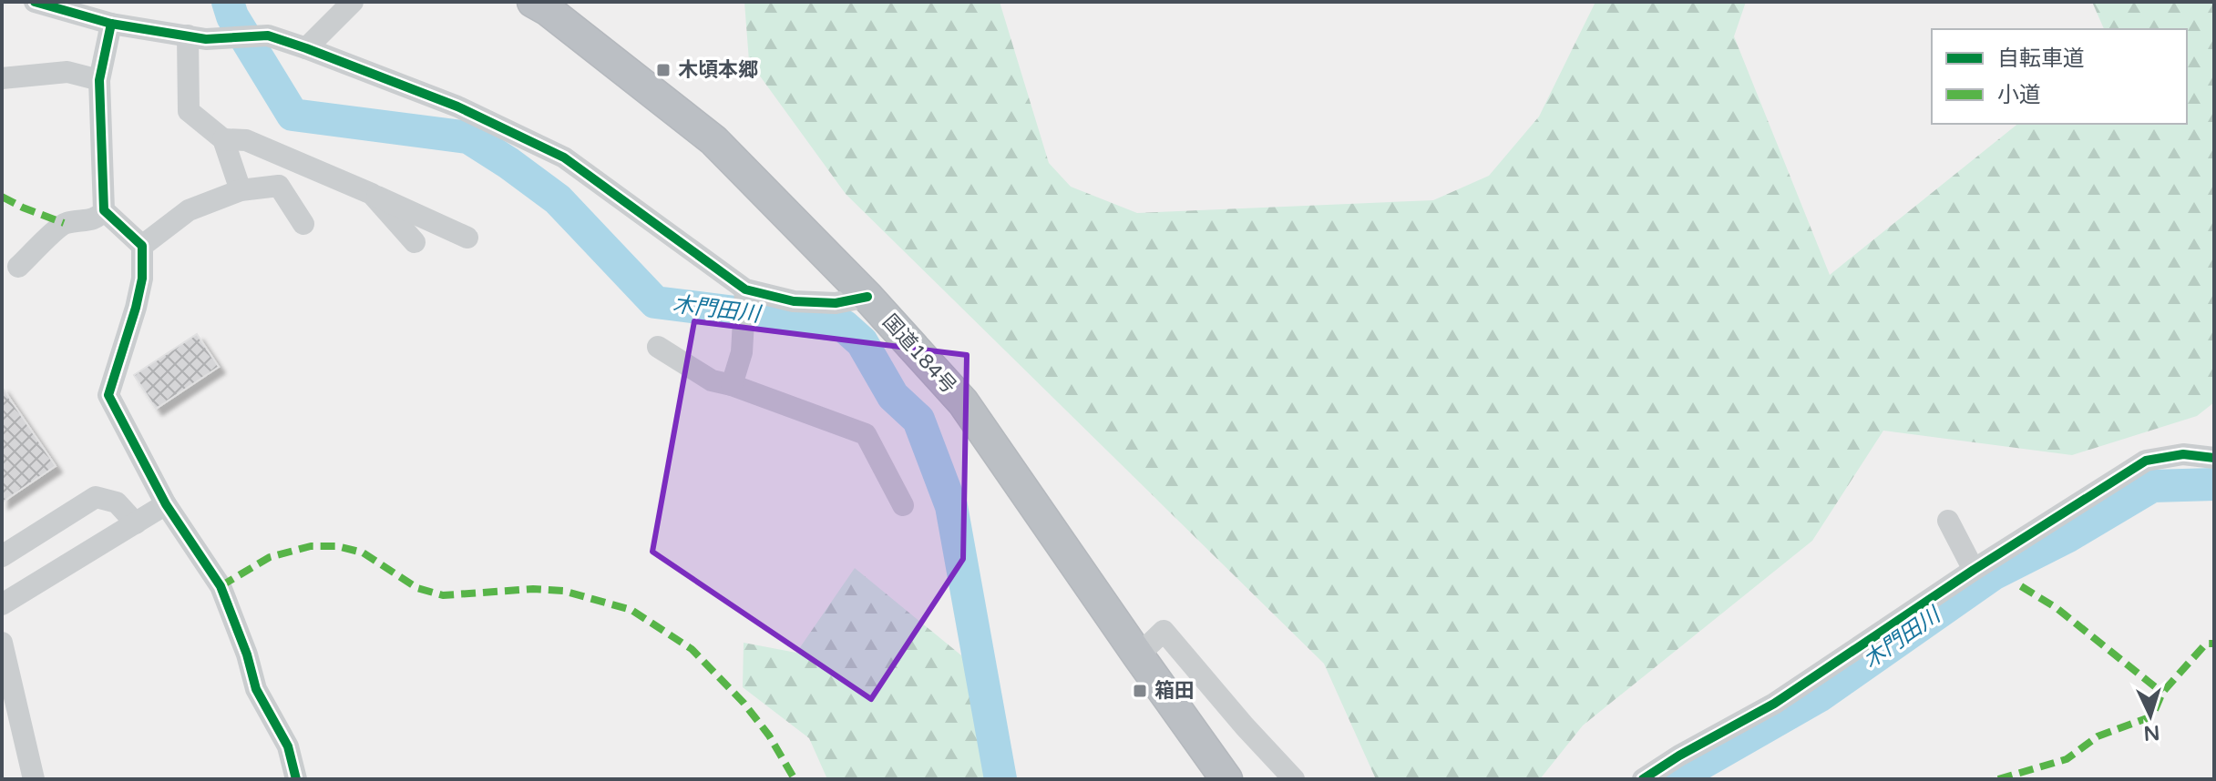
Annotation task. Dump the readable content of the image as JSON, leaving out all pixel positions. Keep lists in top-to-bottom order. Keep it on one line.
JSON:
{"streets":{"highway":["国道184号"]},"water":["木門田川"],"places":{"transit":["木頃本郷","箱田"]},"legend":["自転車道","小道"],"north":"bottom"}
